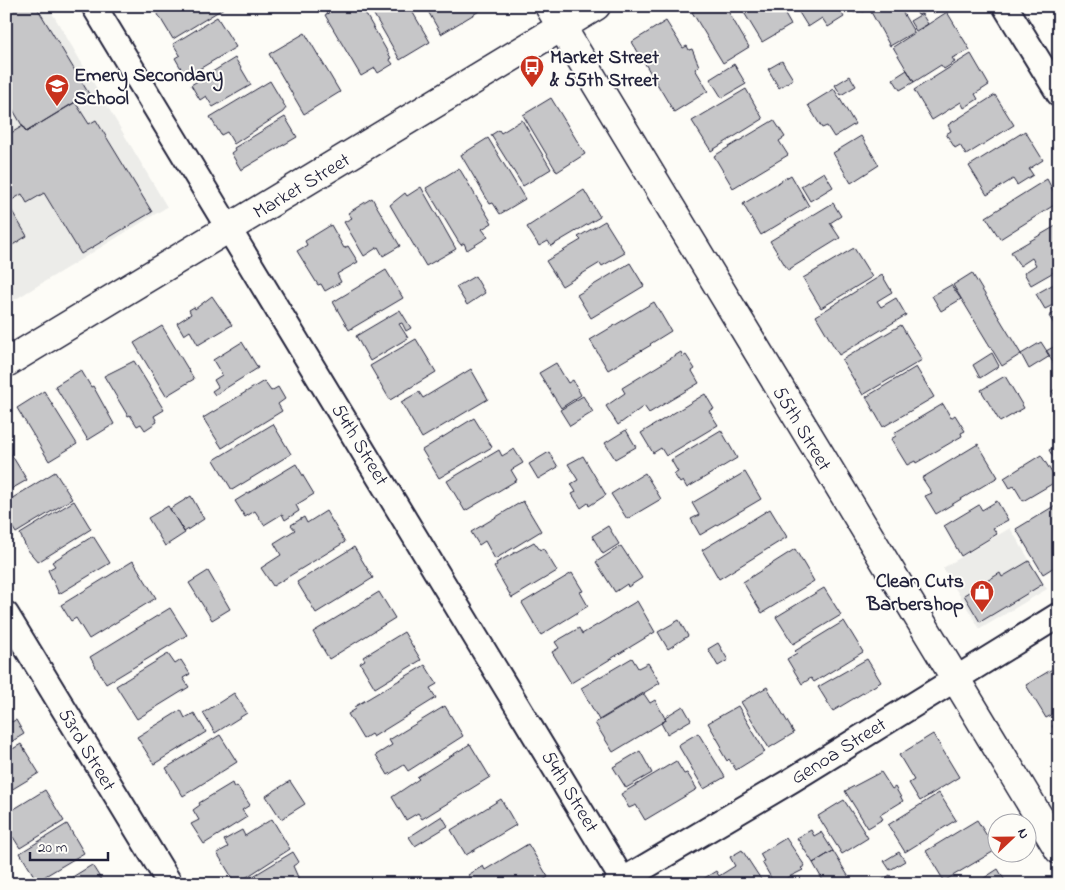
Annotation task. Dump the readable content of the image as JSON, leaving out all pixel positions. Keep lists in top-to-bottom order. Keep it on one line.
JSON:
{"streets":{"street":["Market Street","55th Street","54th Street","53rd Street","Genoa Street"]},"crossings":[["Market Street","55th Street"],["Market Street","54th Street"],["55th Street","Genoa Street"],["54th Street","Genoa Street"]],"places":{"bus stop":["Market Street & 55th Street"],"school or university":["Emery Secondary School"],"shop":["Clean Cuts Barbershop"]},"scale_bar":"20 m","north":"right"}
